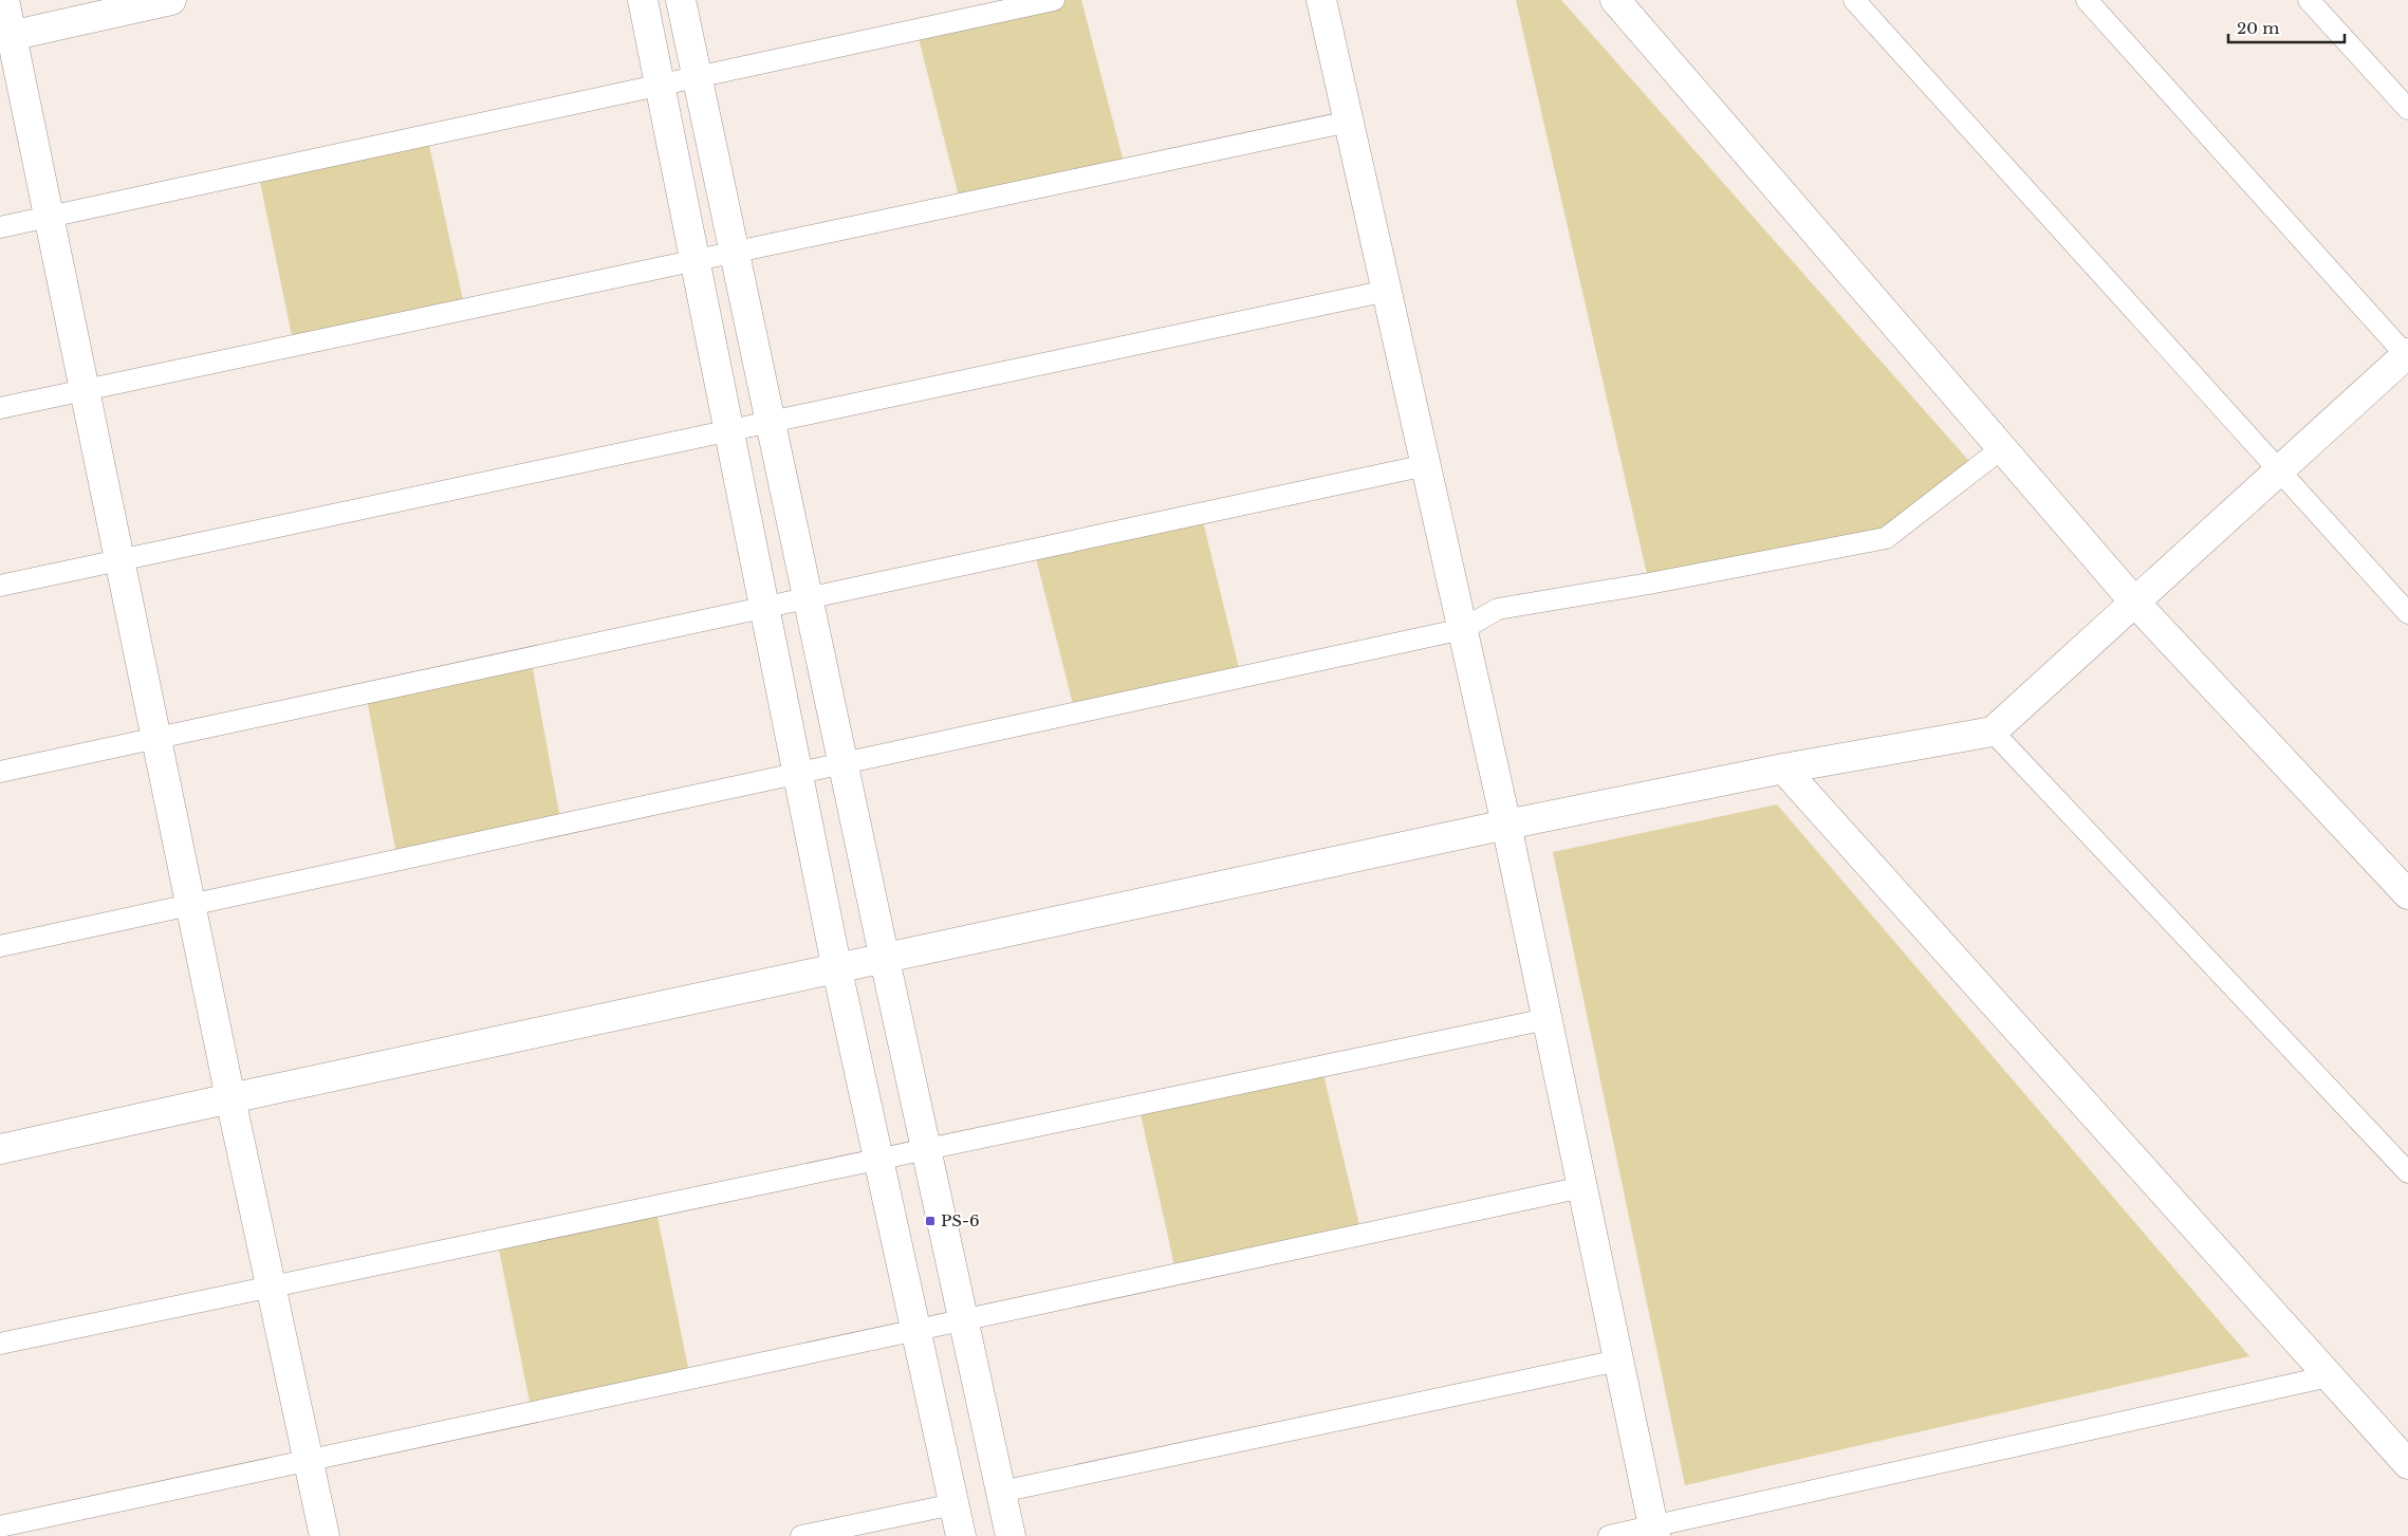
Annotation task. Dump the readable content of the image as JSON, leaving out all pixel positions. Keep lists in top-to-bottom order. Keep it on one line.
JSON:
{"places":{"transit":["PS-6"]},"scale_bar":"20 m"}
